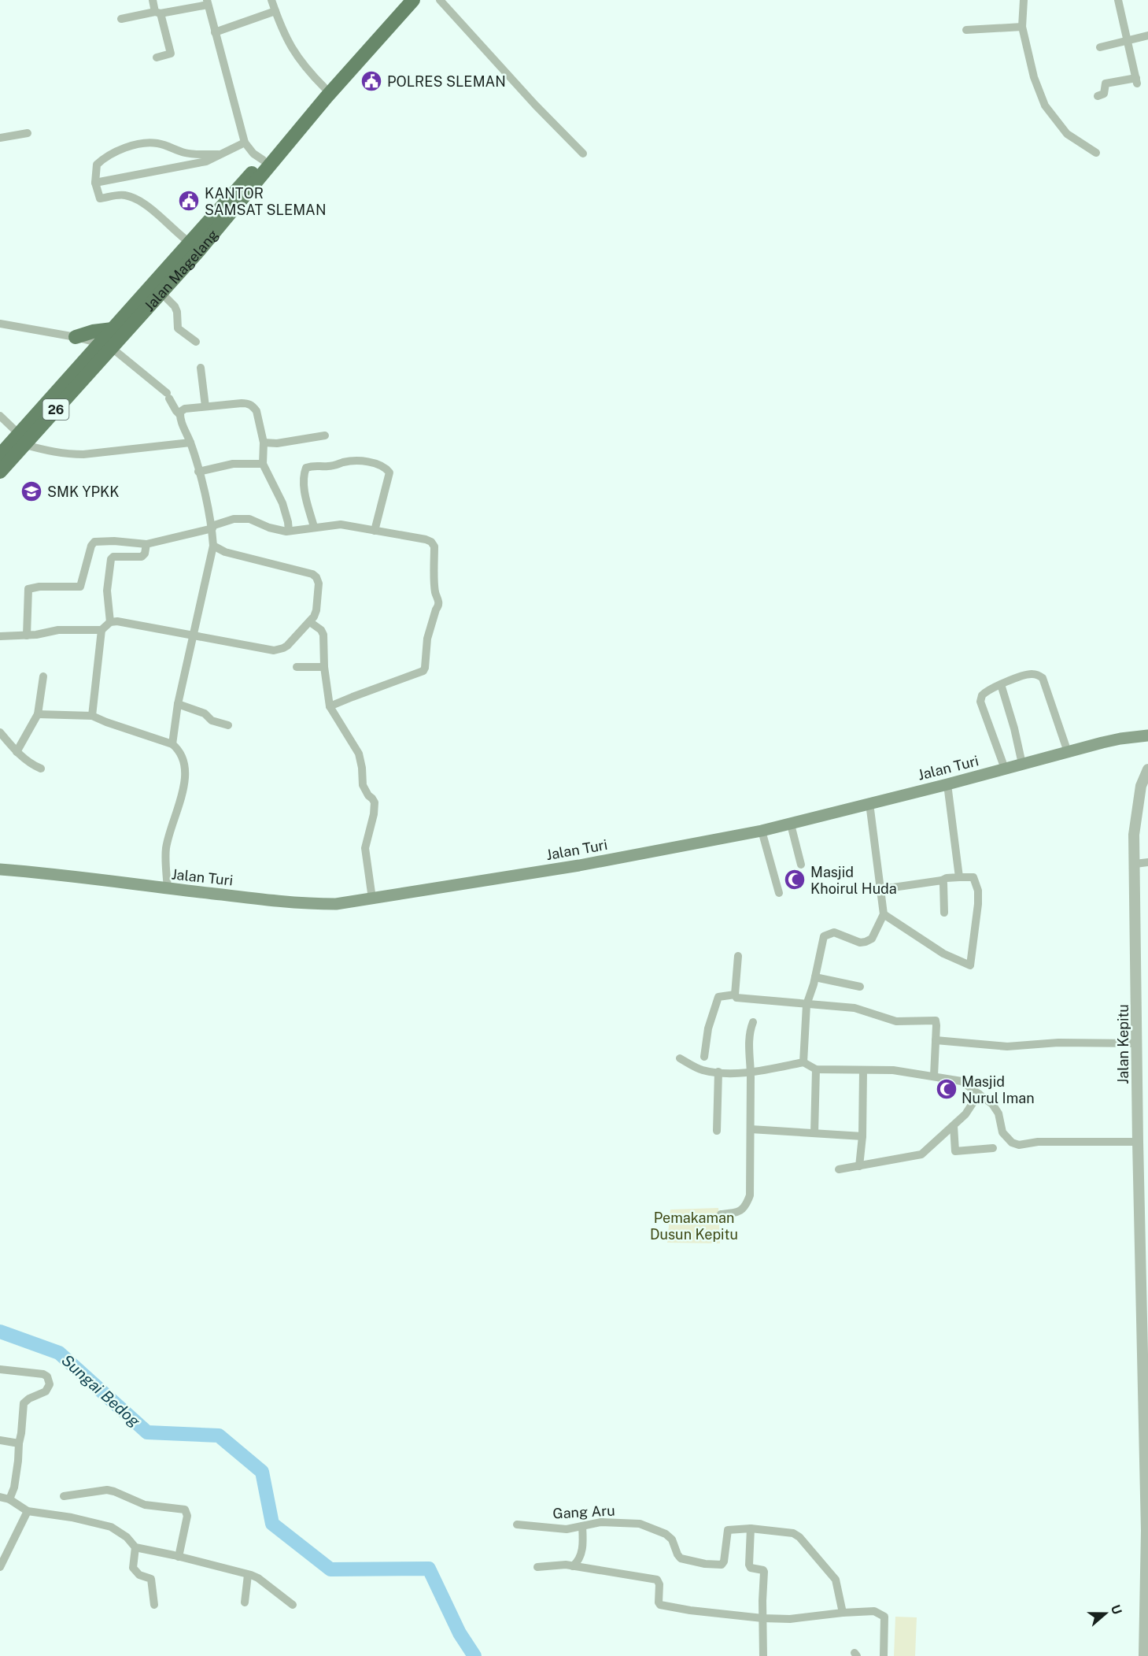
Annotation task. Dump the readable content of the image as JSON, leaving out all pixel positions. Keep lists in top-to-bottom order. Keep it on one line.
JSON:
{"streets":{"highway":["Jalan Magelang","26"],"main road":["Jalan Turi"],"street":["Jalan Kepitu","Gang Aru"]},"water":["Sungai Bedog"],"parks":["Pemakaman Dusun Kepitu"],"places":{"public building":["POLRES SLEMAN","KANTOR SAMSAT SLEMAN"],"school or university":["SMK YPKK"],"mosque":["Masjid Khoirul Huda","Masjid Nurul Iman"]},"north":"right"}
